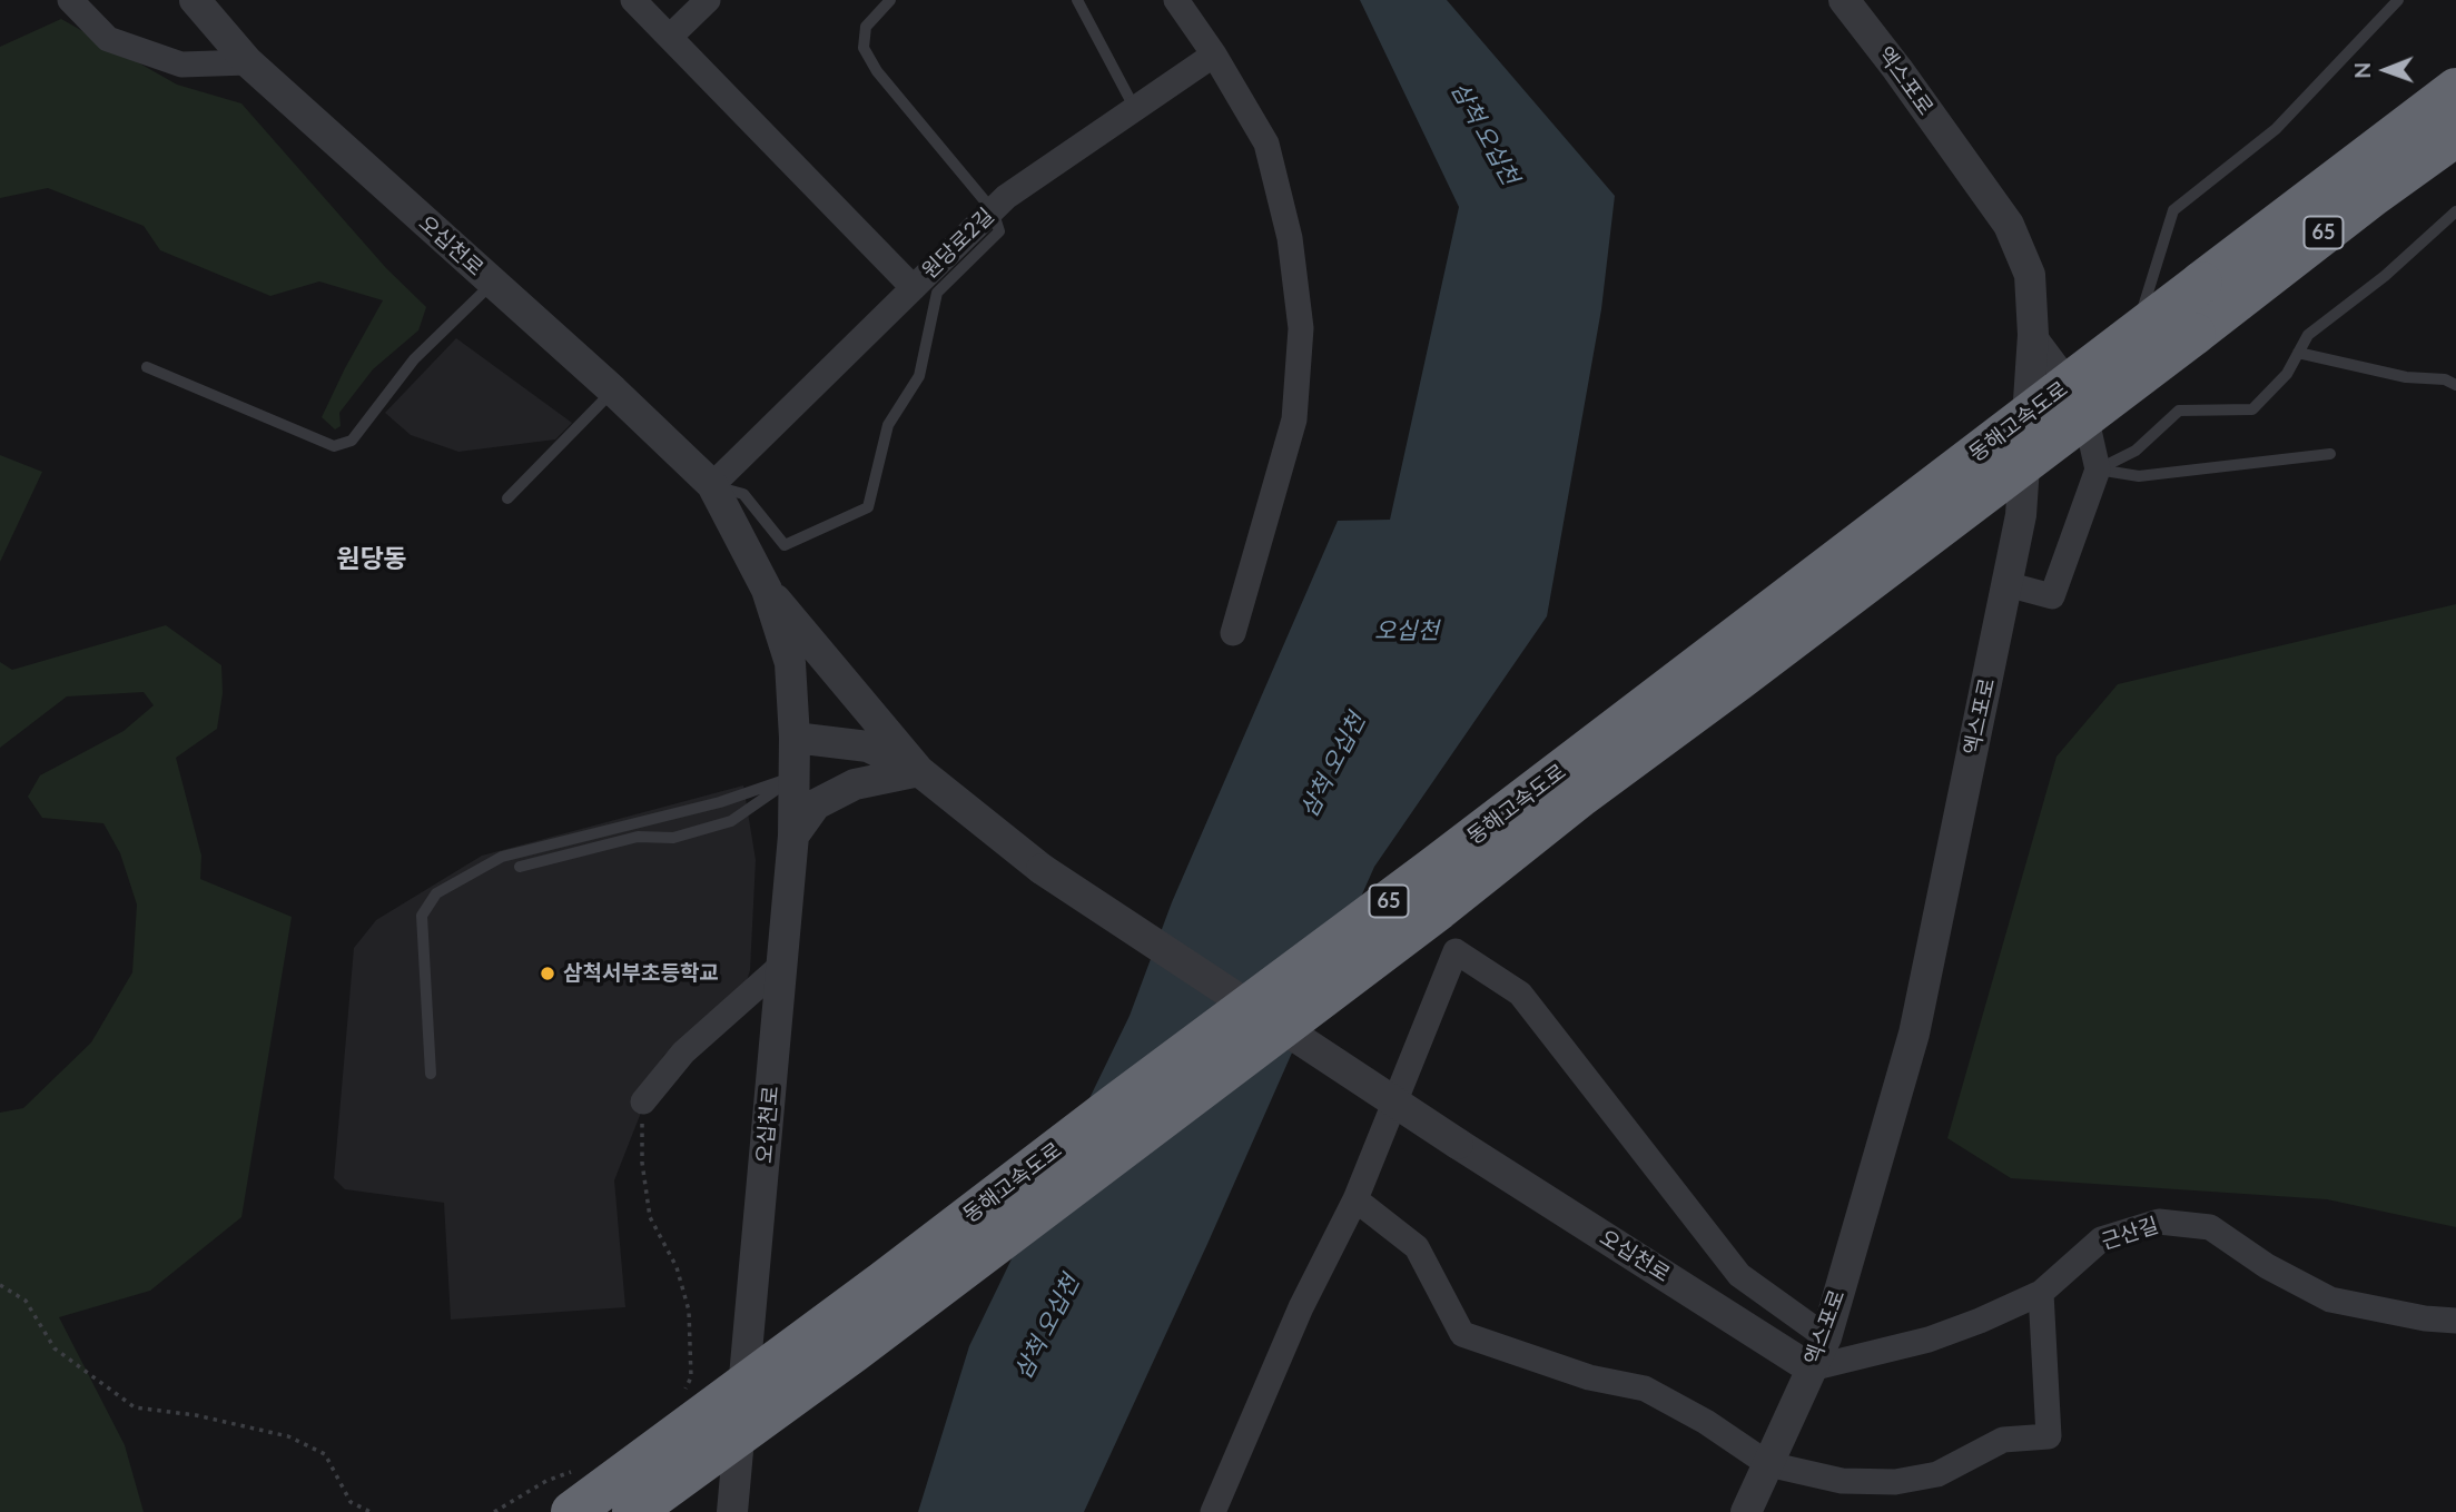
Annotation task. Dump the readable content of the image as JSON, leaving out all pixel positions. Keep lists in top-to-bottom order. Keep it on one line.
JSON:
{"streets":{"highway":["65","동해고속도로"],"street":["엑스포로","원당로2길","오십천로","근산길"]},"crossings":[["엑스포로","오십천로"],["엑스포로","근산길"],["오십천로","근산길"]],"districts":["원당동"],"water":["삼척 오십천","오십천"],"places":["삼척서부초등학교"],"north":"left"}
